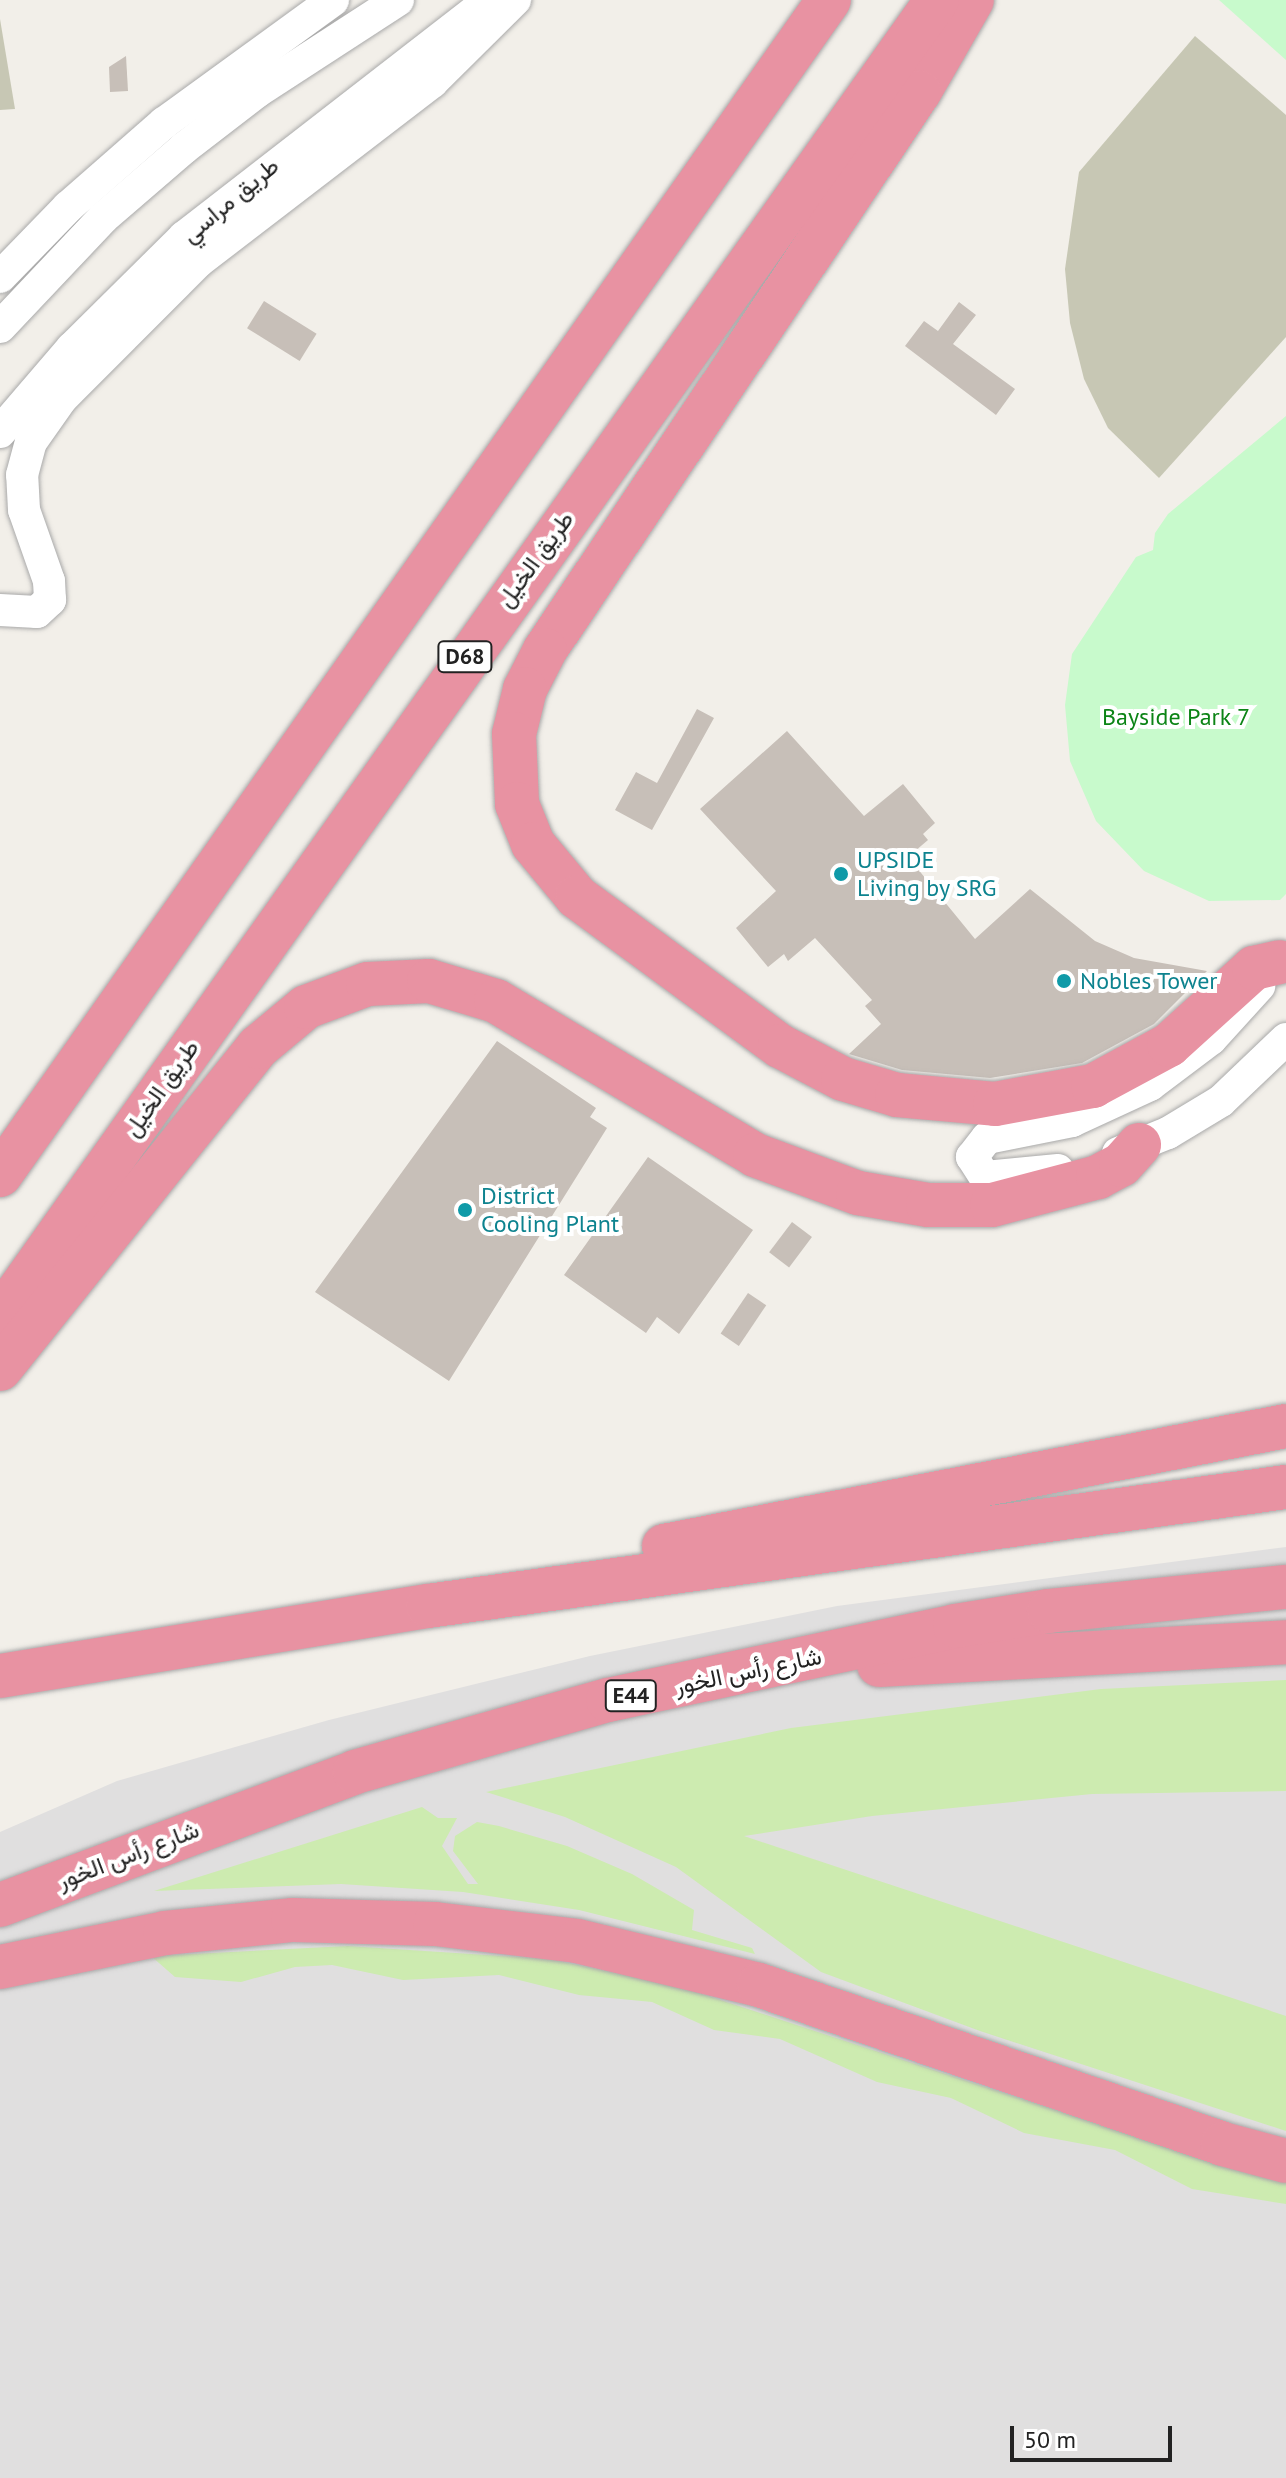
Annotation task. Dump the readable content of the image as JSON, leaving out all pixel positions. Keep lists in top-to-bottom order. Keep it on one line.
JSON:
{"streets":{"highway":["طريق الخيل","D68","شارع رأس الخور","E44"],"street":["طريق مراسي"]},"parks":["Bayside Park 7"],"places":["UPSIDE Living by SRG","Nobles Tower","District Cooling Plant"],"scale_bar":"50 m"}
